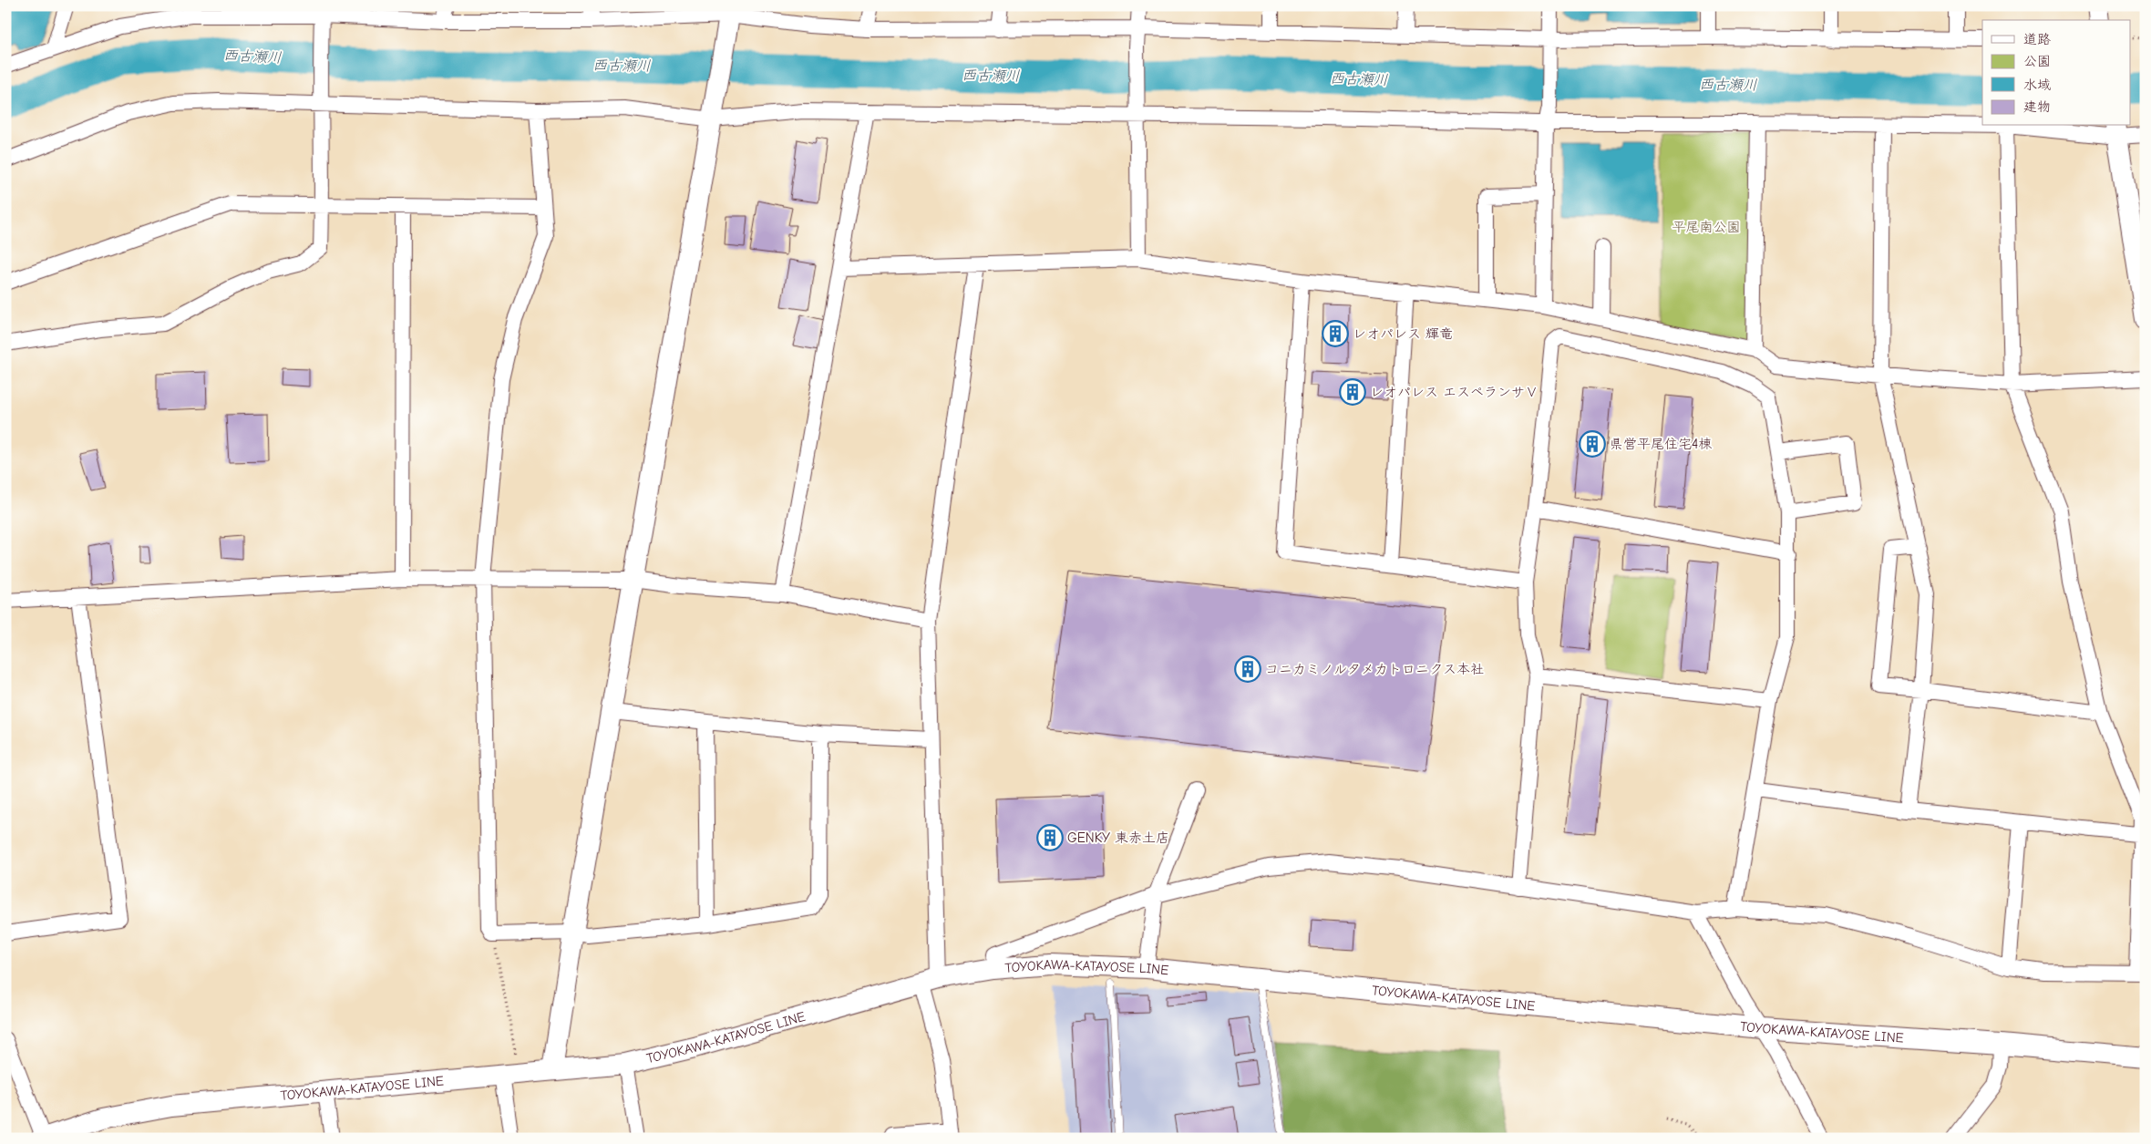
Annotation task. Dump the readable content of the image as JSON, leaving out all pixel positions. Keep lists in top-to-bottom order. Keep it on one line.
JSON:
{"streets":{"main road":["TOYOKAWA-KATAYOSE LINE"]},"water":["西古瀬川"],"parks":["平尾南公園"],"places":{"building":["レオパレス 輝竜","レオパレス エスペランサⅤ","県営平尾住宅4棟","コニカミノルタメカトロニクス本社","GENKY 東赤土店"]},"legend":["道路","公園","水域","建物"]}
